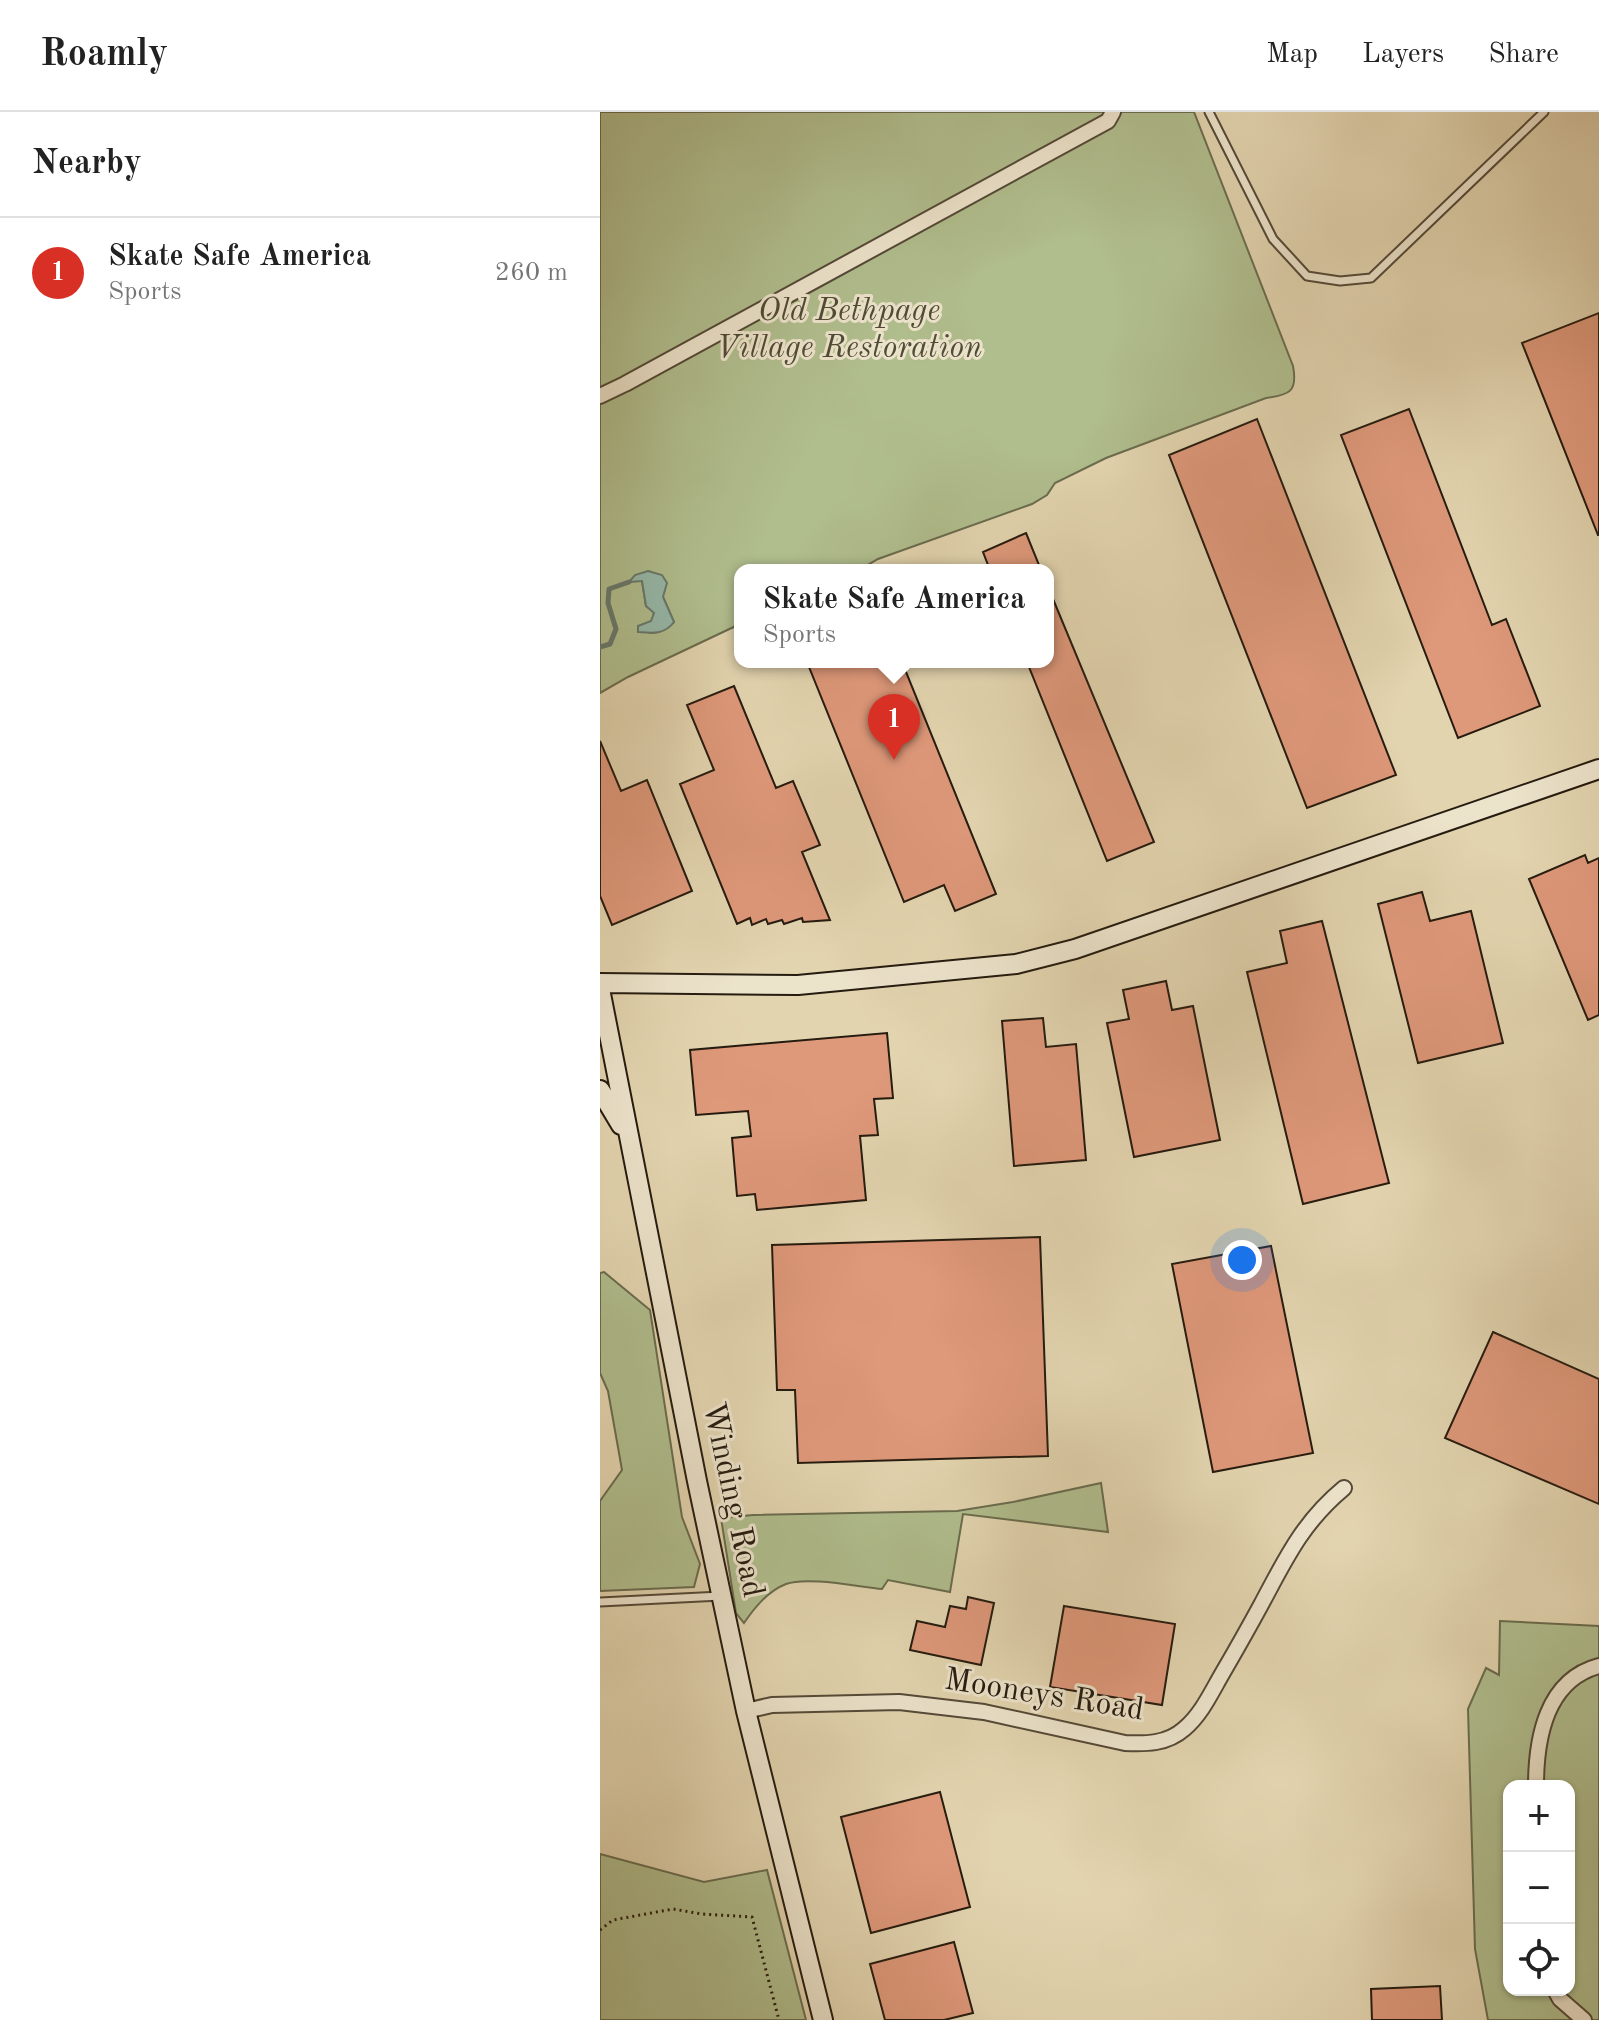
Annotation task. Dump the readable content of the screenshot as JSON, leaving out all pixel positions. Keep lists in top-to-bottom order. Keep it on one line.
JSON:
{"streets":{"main road":["Winding Road"],"street":["Mooneys Road"]},"crossings":[["Winding Road","Mooneys Road"]],"parks":["Old Bethpage Village Restoration"],"page":{"header":"Roamly","nav":["Map","Layers","Share"],"heading":"Nearby","list":[{"mark":"1","name":"Skate Safe America","note":"Sports","value":"260 m"}],"popup":["Skate Safe America","Sports"],"pins":"1","map_buttons":["+","−"]}}
